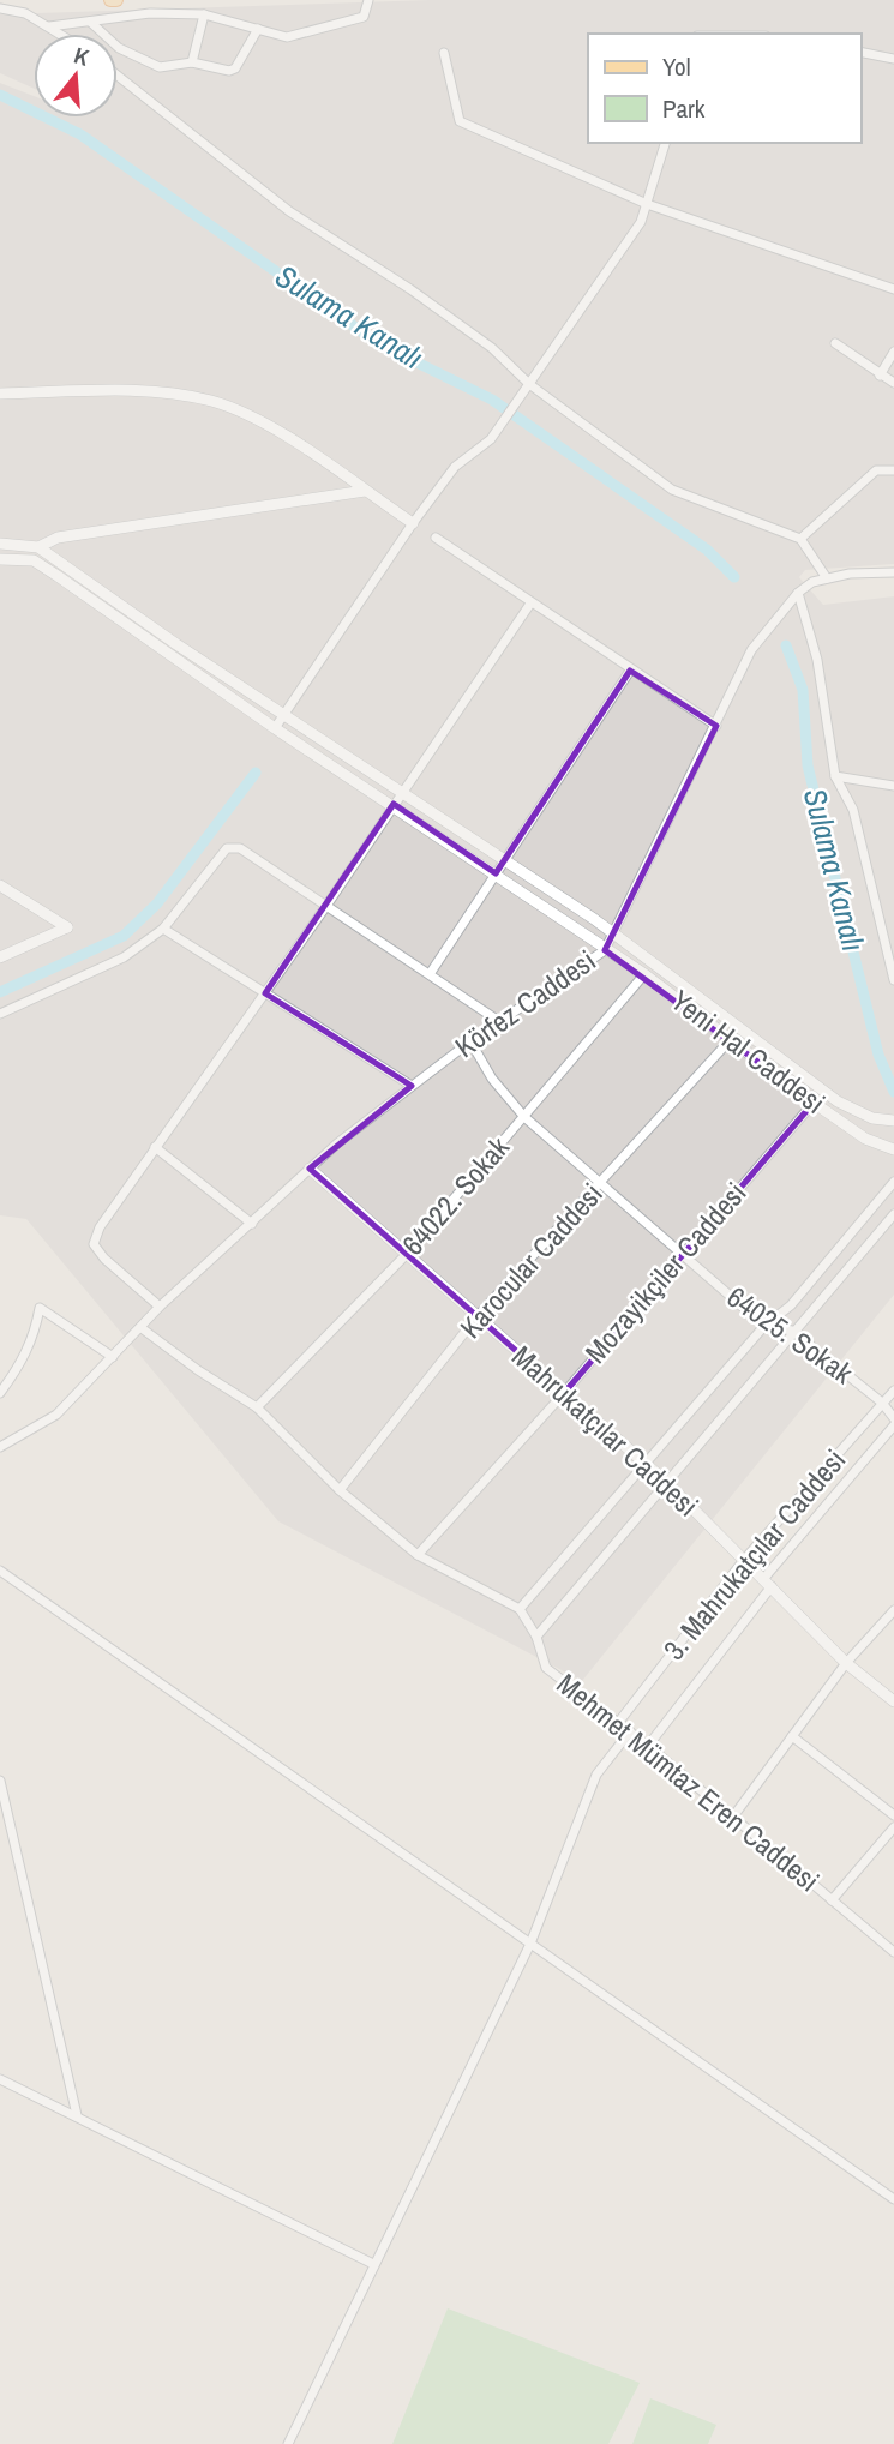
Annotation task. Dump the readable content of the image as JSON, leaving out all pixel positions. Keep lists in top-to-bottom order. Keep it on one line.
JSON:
{"streets":{"street":["Körfez Caddesi","Yeni Hal Caddesi","64022. Sokak","Karocular Caddesi","Mozayikçiler Caddesi","64025. Sokak","Mahrukatçılar Caddesi","3. Mahrukatçılar Caddesi","Mehmet Mümtaz Eren Caddesi"]},"crossings":[["Körfez Caddesi","Yeni Hal Caddesi"],["Körfez Caddesi","64025. Sokak"],["Körfez Caddesi","Mahrukatçılar Caddesi"],["Yeni Hal Caddesi","64022. Sokak"],["Yeni Hal Caddesi","Karocular Caddesi"],["Yeni Hal Caddesi","Mozayikçiler Caddesi"],["64022. Sokak","64025. Sokak"],["64022. Sokak","Mahrukatçılar Caddesi"],["Karocular Caddesi","64025. Sokak"],["Karocular Caddesi","Mahrukatçılar Caddesi"],["Mozayikçiler Caddesi","64025. Sokak"],["Mozayikçiler Caddesi","Mahrukatçılar Caddesi"],["64025. Sokak","3. Mahrukatçılar Caddesi"],["Mahrukatçılar Caddesi","3. Mahrukatçılar Caddesi"],["3. Mahrukatçılar Caddesi","Mehmet Mümtaz Eren Caddesi"]],"water":["Sulama Kanalı"],"legend":["Yol","Park"],"north":"top"}
